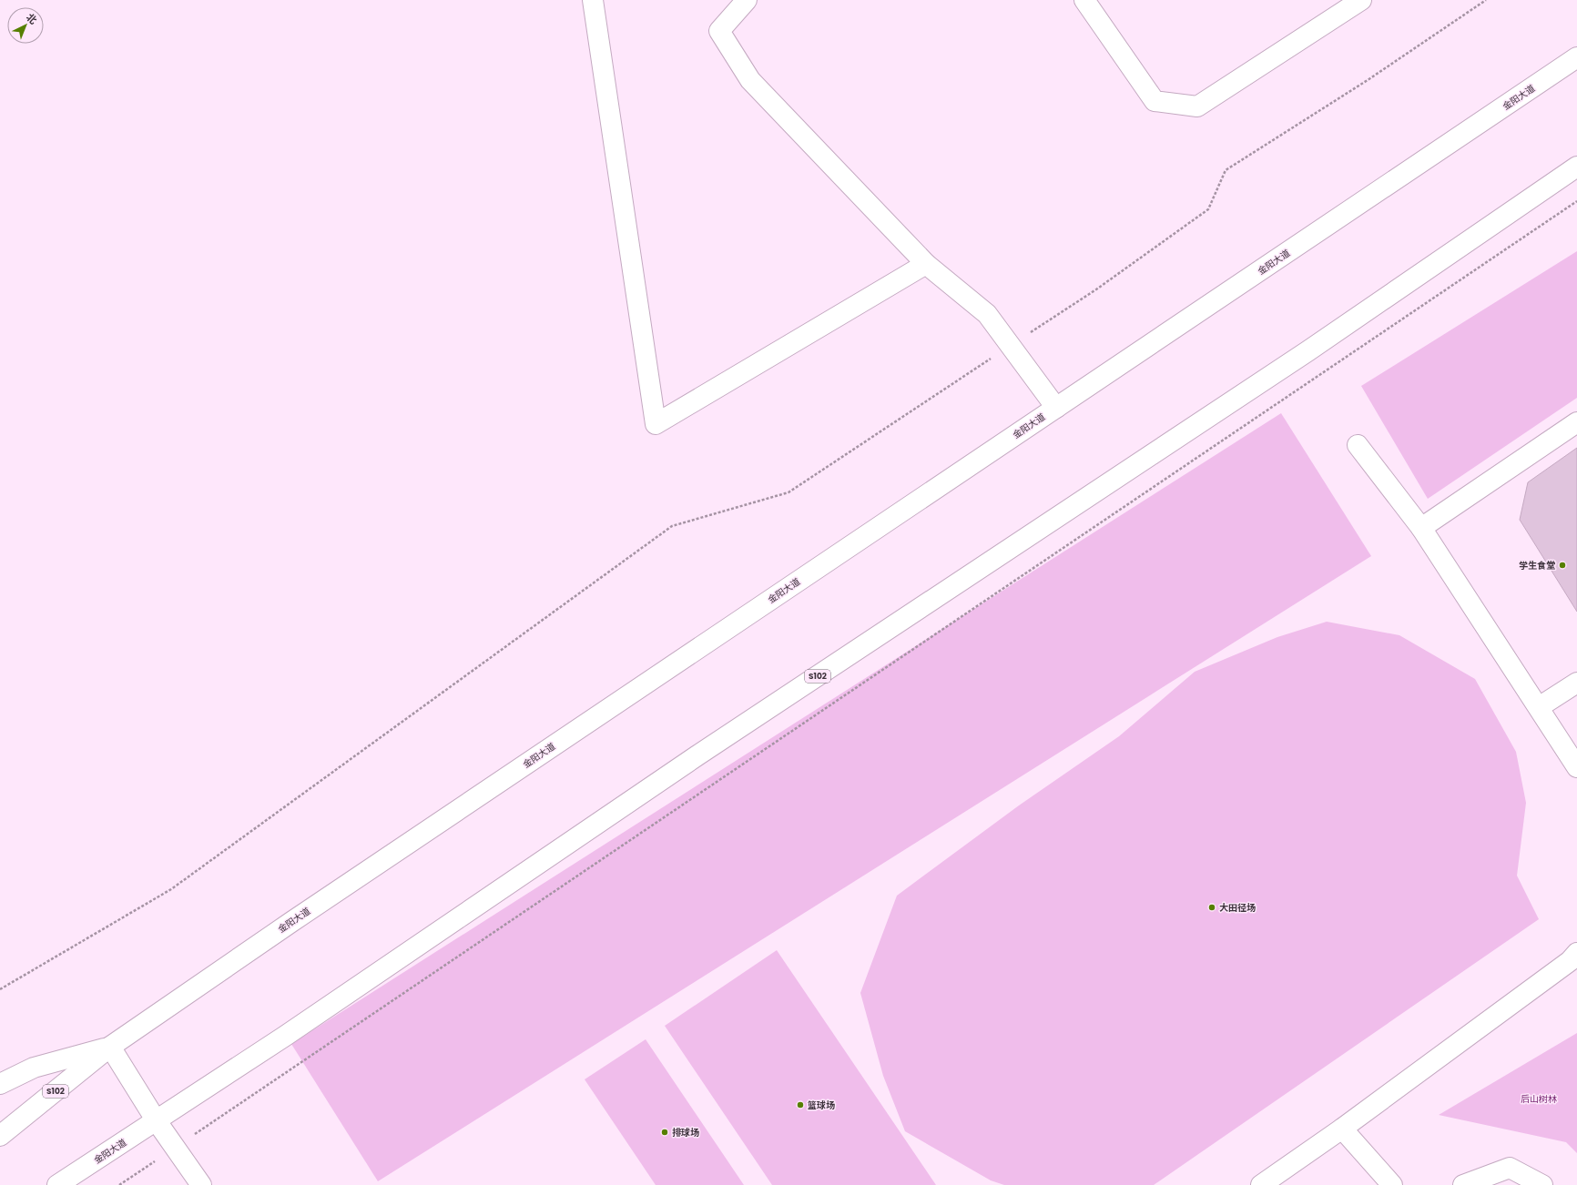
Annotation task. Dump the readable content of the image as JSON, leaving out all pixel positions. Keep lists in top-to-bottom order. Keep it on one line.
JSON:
{"streets":{"main road":["金阳大道","S102"]},"parks":["后山树林"],"places":["学生食堂","大田径场","篮球场","排球场"],"north":"top right"}
